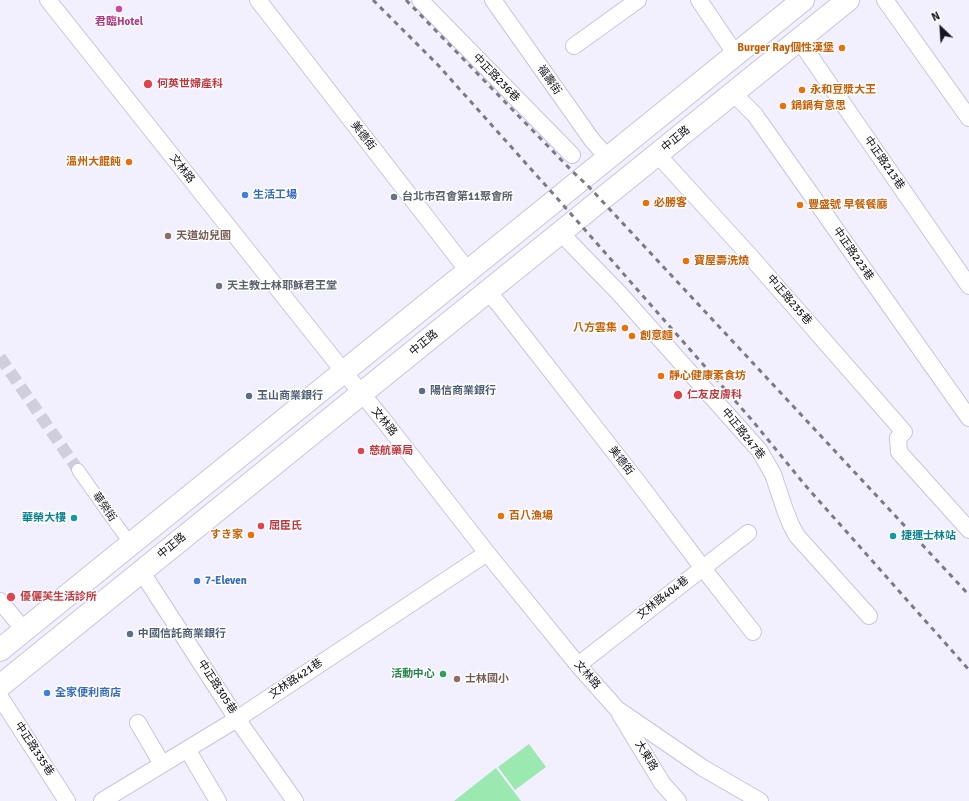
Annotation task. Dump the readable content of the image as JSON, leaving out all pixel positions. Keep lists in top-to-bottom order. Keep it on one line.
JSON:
{"streets":{"main road":["中正路"],"street":["中正路236巷","福壽街","美德街","中正路213巷","文林路","中正路223巷","中正路235巷","中正路247巷","華榮街","文林路404巷","文林路421巷","中正路305巷","中正路335巷","大東路"]},"crossings":[["美德街","中正路"],["美德街","文林路404巷"],["中正路","中正路213巷"],["中正路","文林路"],["中正路","中正路223巷"],["中正路","中正路235巷"],["中正路","中正路247巷"],["中正路","中正路305巷"],["文林路","文林路404巷"],["文林路","文林路421巷"],["文林路","大東路"],["文林路421巷","中正路305巷"]],"places":["君臨Hotel","Burger Ray個性漢堡","何英世婦產科","永和豆漿大王","鍋鍋有意思","溫州大餛飩","生活工場","台北市召會第11聚會所","必勝客","豐盛號 早餐餐廳","天道幼兒園","寶屋壽洗燒","天主教士林耶穌君王堂","八方雲集","創意麵","靜心健康素食坊","陽信商業銀行","仁友皮膚科","玉山商業銀行","慈航藥局","百八漁場","華榮大樓","屈臣氏","すき家","捷運士林站","7-Eleven","優儷芙生活診所","中國信託商業銀行","活動中心","士林國小","全家便利商店"],"north":"top left"}
